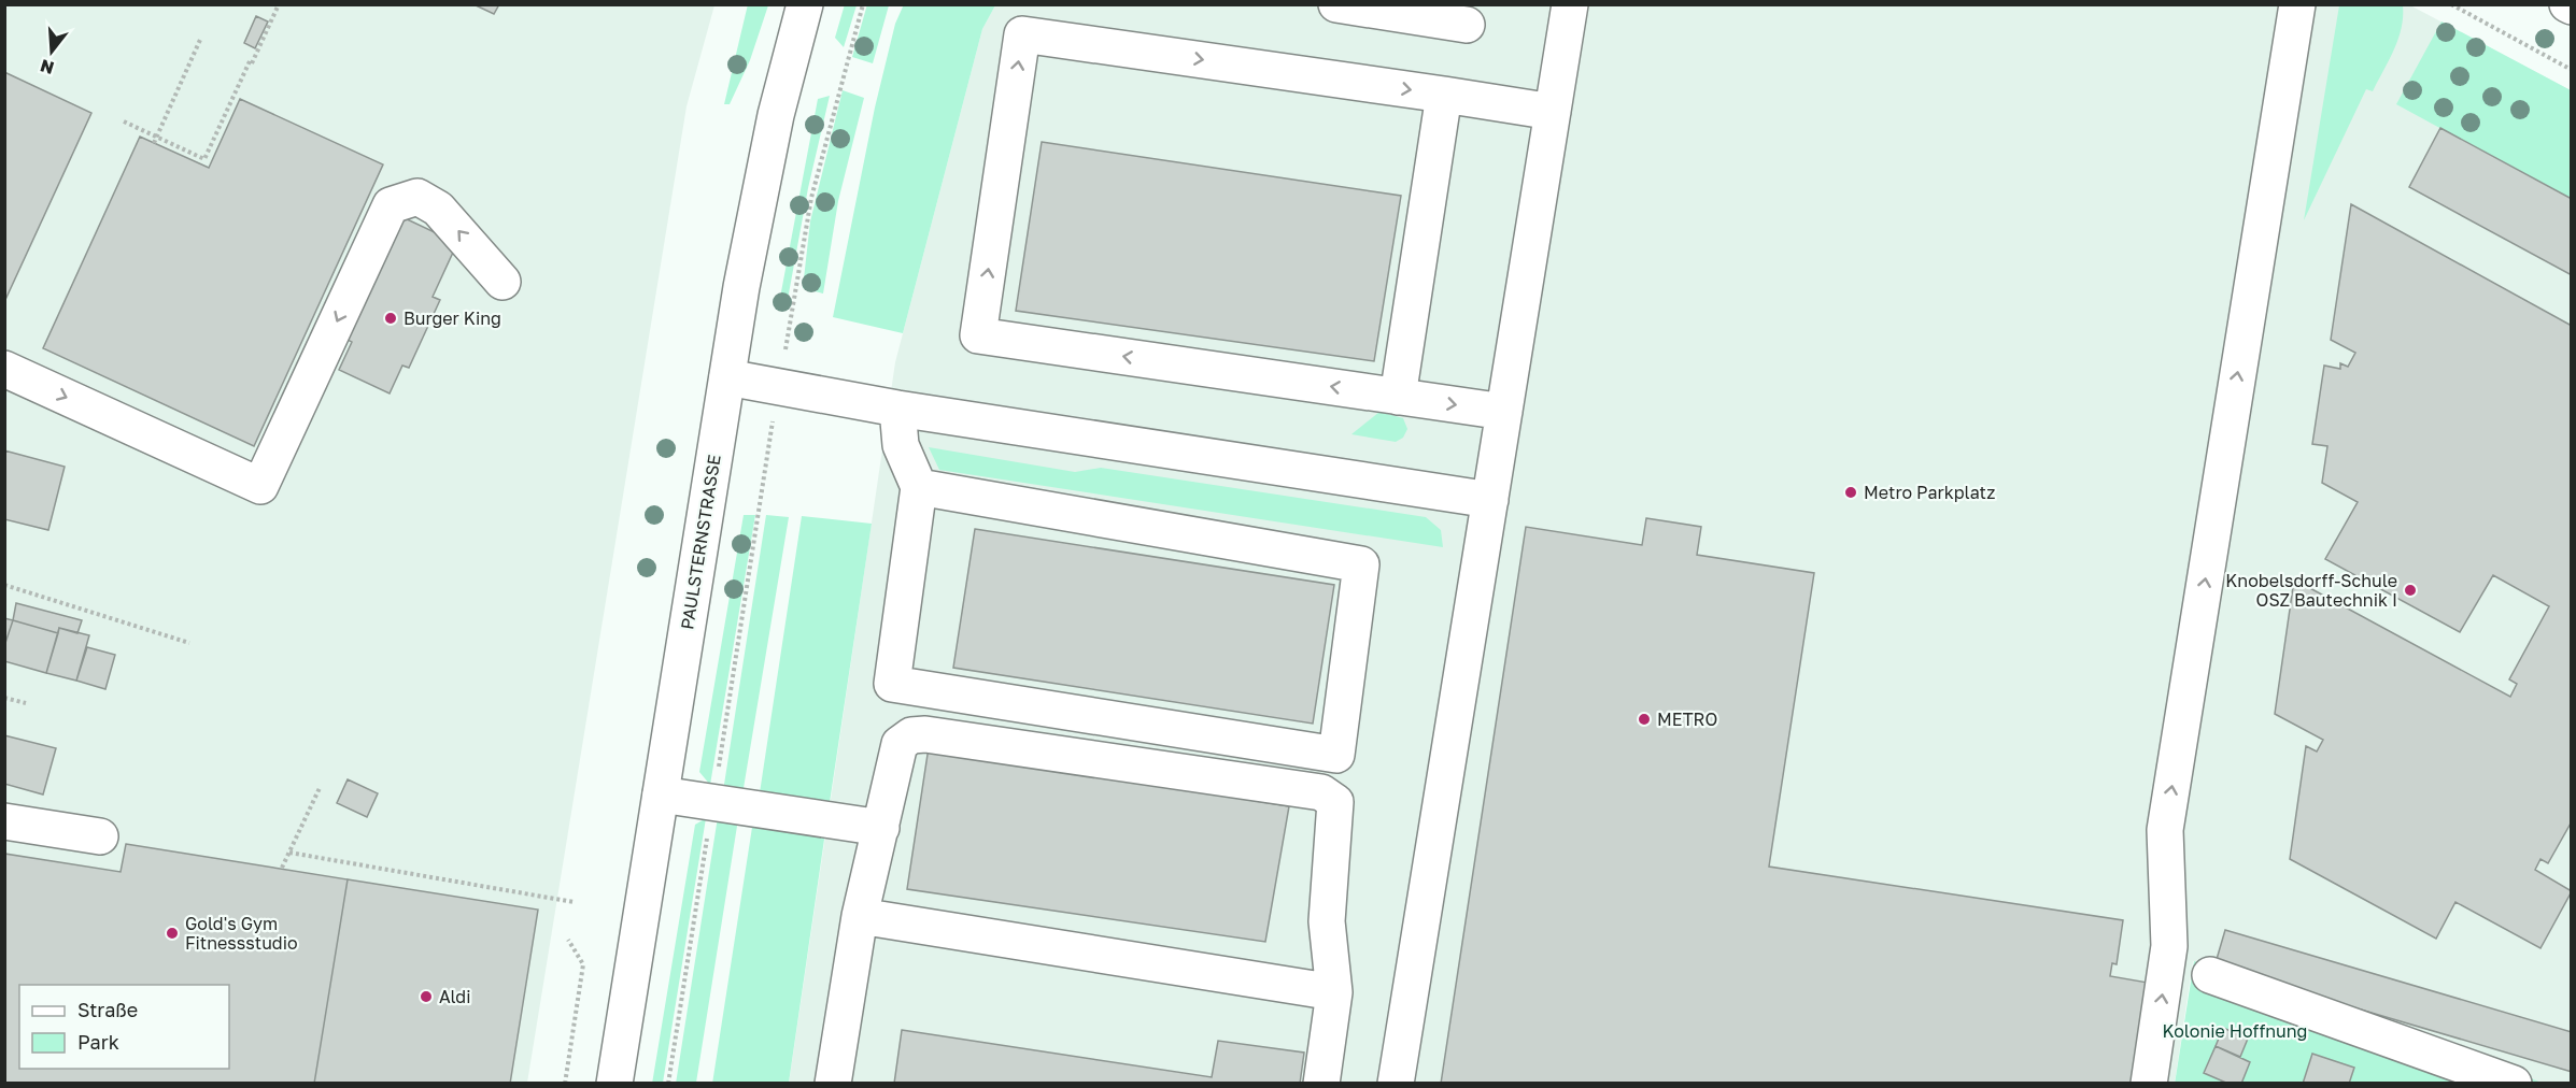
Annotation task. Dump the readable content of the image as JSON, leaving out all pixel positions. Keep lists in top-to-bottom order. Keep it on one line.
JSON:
{"streets":{"main road":["PAULSTERNSTRASSE"]},"parks":["Kolonie Hoffnung"],"places":["Burger King","Metro Parkplatz","Knobelsdorff-Schule OSZ Bautechnik I","METRO","Gold's Gym Fitnessstudio","Aldi"],"legend":["Straße","Park"],"north":"bottom"}
